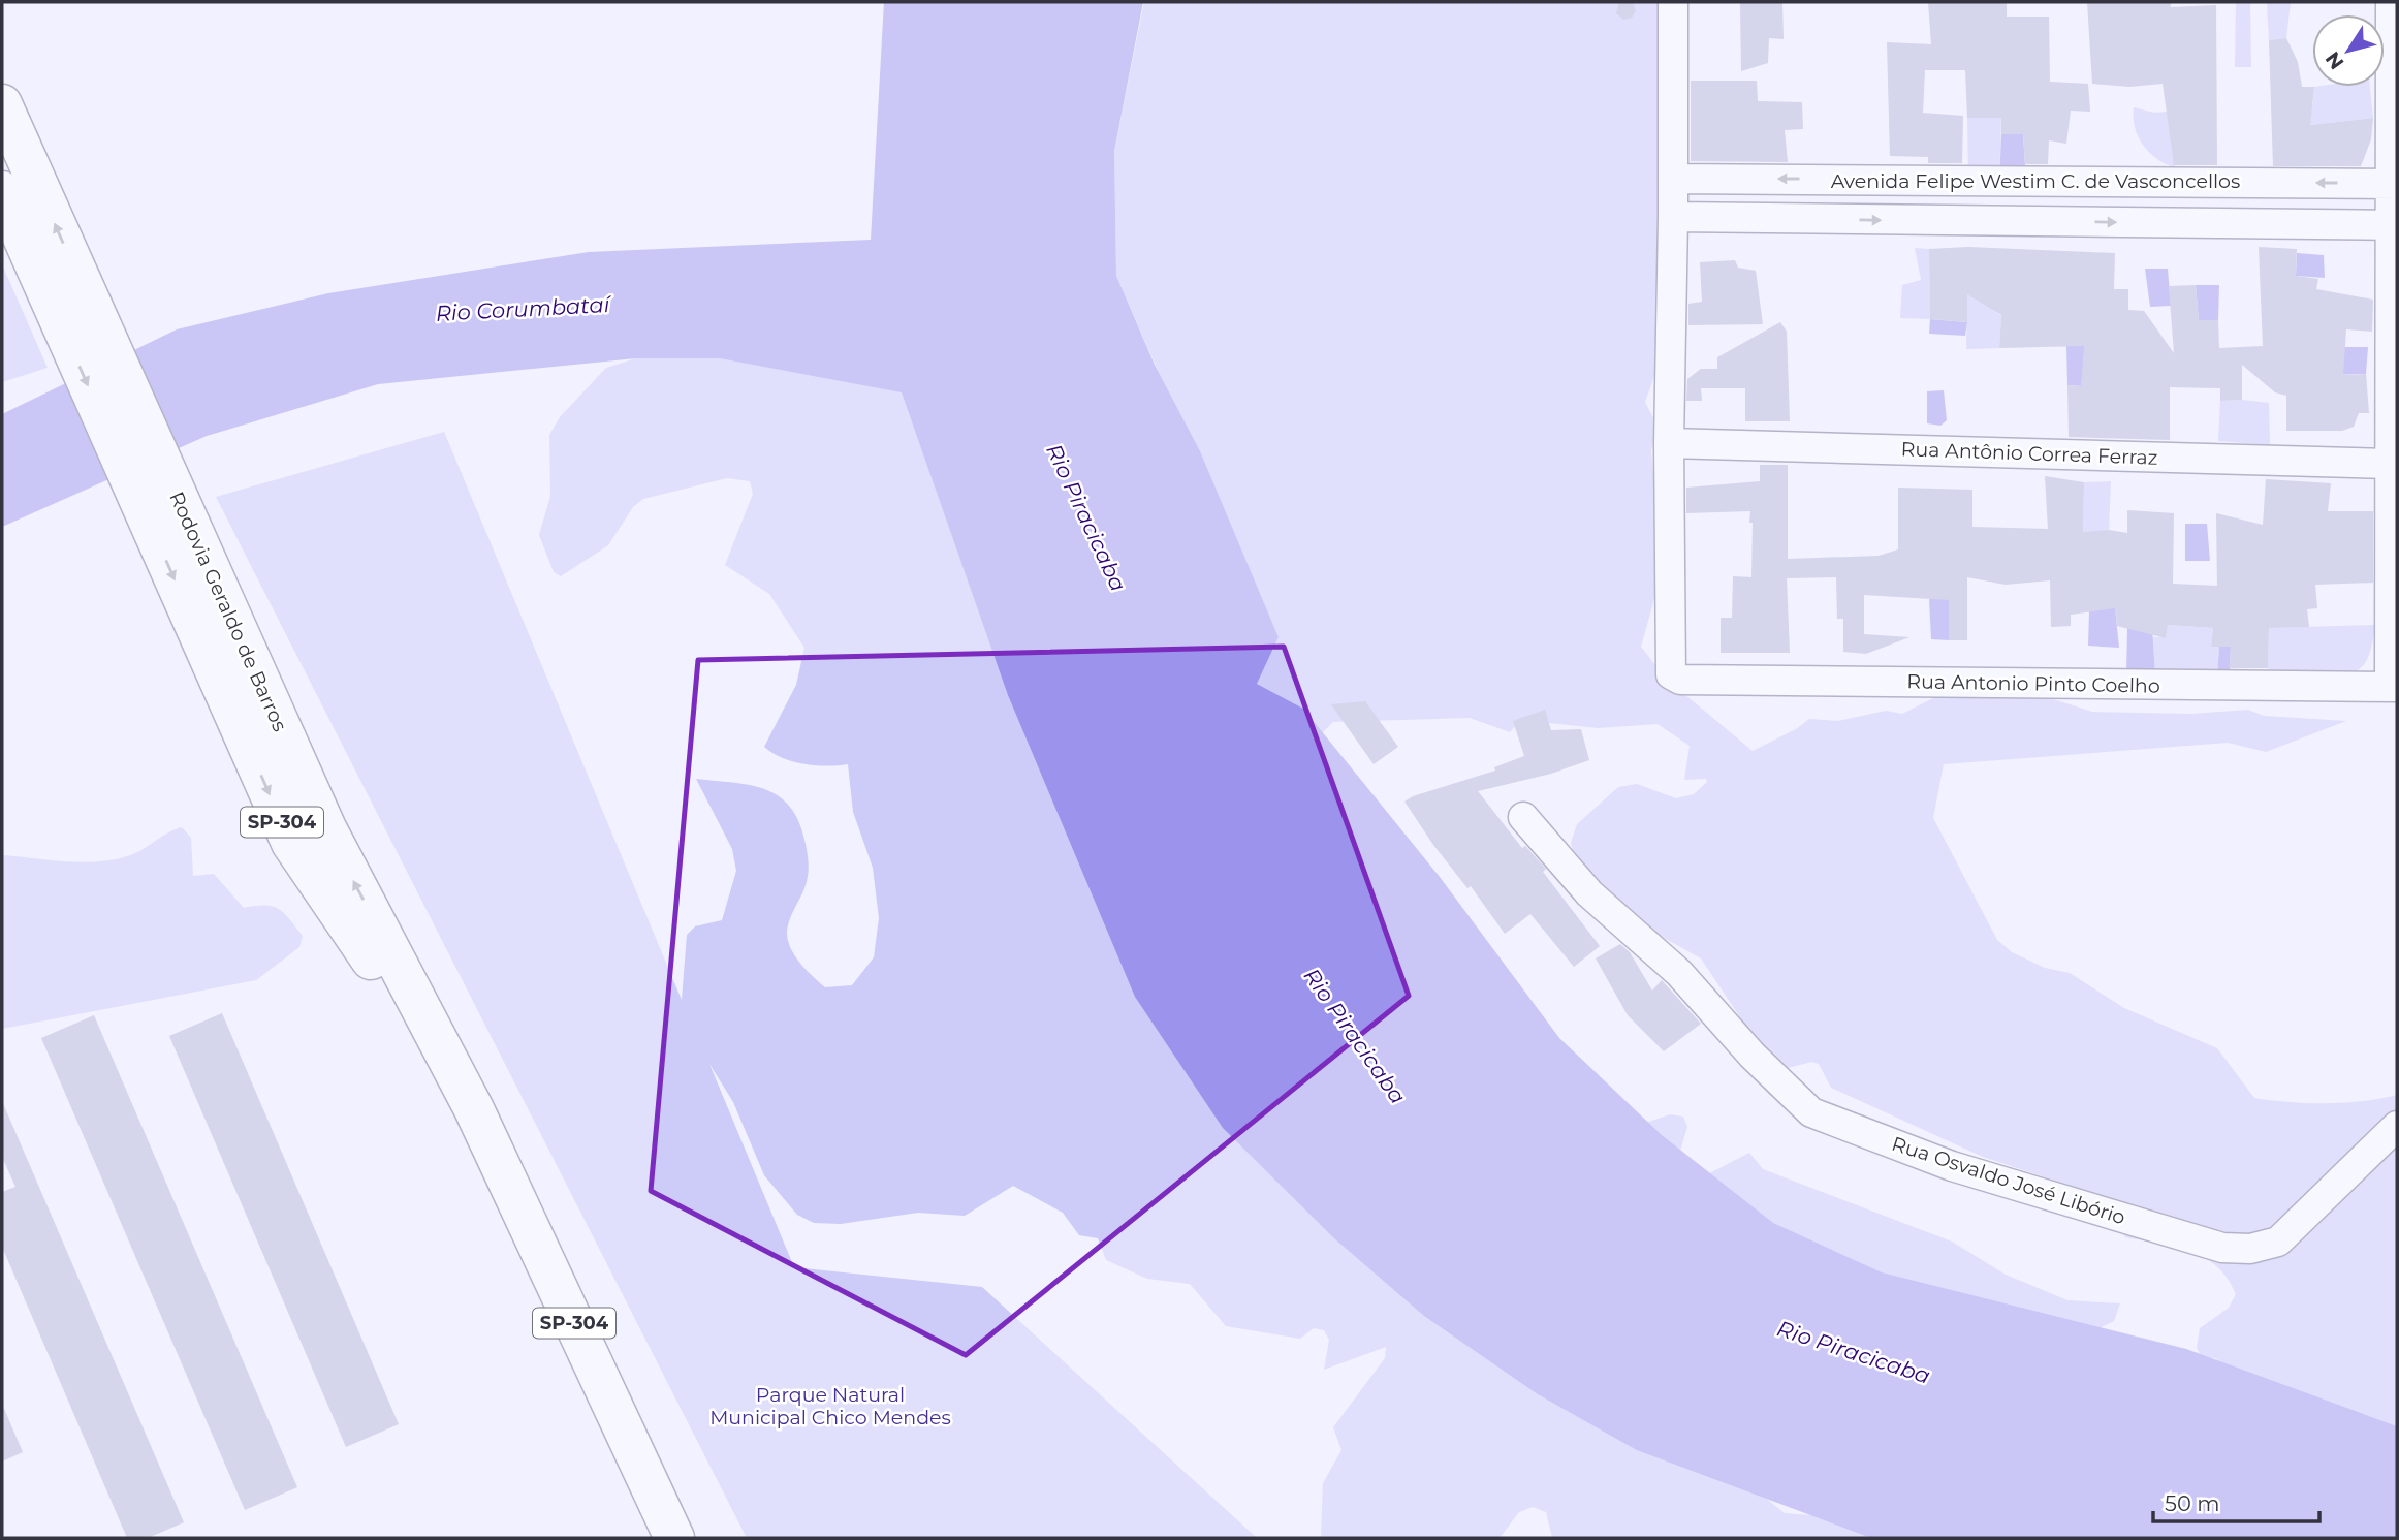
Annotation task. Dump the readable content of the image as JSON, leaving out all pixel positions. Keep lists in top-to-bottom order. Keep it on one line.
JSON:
{"streets":{"highway":["Rodovia Geraldo de Barros","SP-304"],"street":["Avenida Felipe Westim C. de Vasconcellos","Rua Antônio Correa Ferraz","Rua Antonio Pinto Coelho","Rua Osvaldo José Libório"]},"crossings":[["Rua Antônio Correa Ferraz","Rua Antonio Pinto Coelho"]],"water":["Rio Corumbataí","Rio Piracicaba"],"parks":["Parque Natural Municipal Chico Mendes"],"scale_bar":"50 m","north":"bottom left"}
